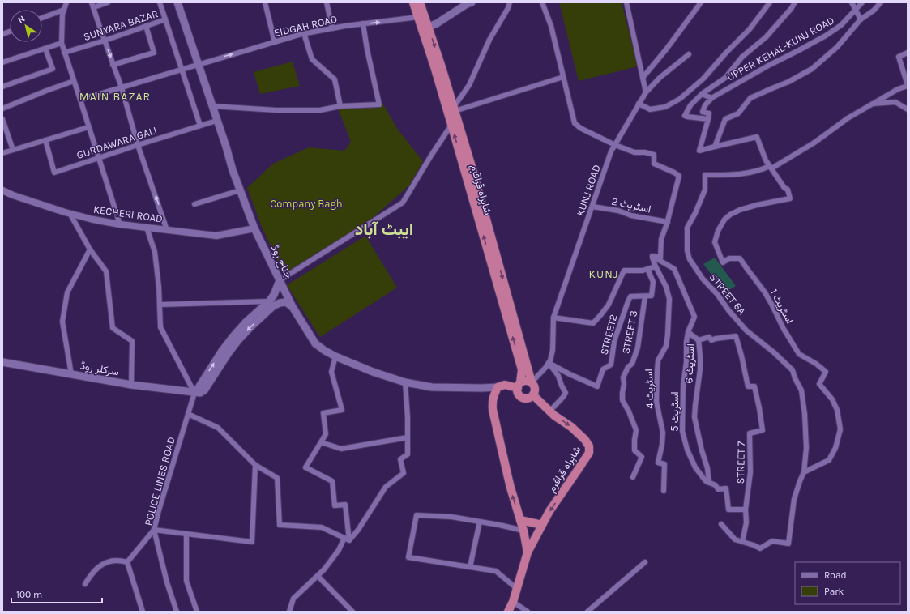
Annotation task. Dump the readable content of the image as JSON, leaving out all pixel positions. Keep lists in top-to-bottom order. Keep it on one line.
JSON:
{"streets":{"highway":["شاہراہ قراقرم"],"main road":["جناح روڈ","سرکلر روڈ"],"street":["SUNYARA BAZAR","EIDGAH ROAD","UPPER KEHAL-KUNJ ROAD","GURDAWARA GALI","KUNJ ROAD","اسٹریٹ 2","KECHERI ROAD","STREET 6A","اسٹریٹ 1","STREET 3","STREET2","اسٹریٹ 6","اسٹریٹ 4","اسٹریٹ 5","STREET 7","POLICE LINES ROAD"]},"crossings":[["EIDGAH ROAD","شاہراہ قراقرم"],["EIDGAH ROAD","جناح روڈ"],["GURDAWARA GALI","جناح روڈ"],["شاہراہ قراقرم","KUNJ ROAD"],["شاہراہ قراقرم","جناح روڈ"],["KUNJ ROAD","اسٹریٹ 2"],["KUNJ ROAD","STREET2"],["KECHERI ROAD","جناح روڈ"],["STREET 6A","اسٹریٹ 1"],["STREET 3","STREET2"],["اسٹریٹ 6","اسٹریٹ 5"],["اسٹریٹ 6","STREET 7"],["سرکلر روڈ","POLICE LINES ROAD"],["اسٹریٹ 5","STREET 7"]],"one_way":["EIDGAH ROAD"],"districts":["MAIN BAZAR","ایبٹ آباد","KUNJ"],"parks":["Company Bagh"],"legend":["Road","Park"],"scale_bar":"100 m","north":"top left"}
